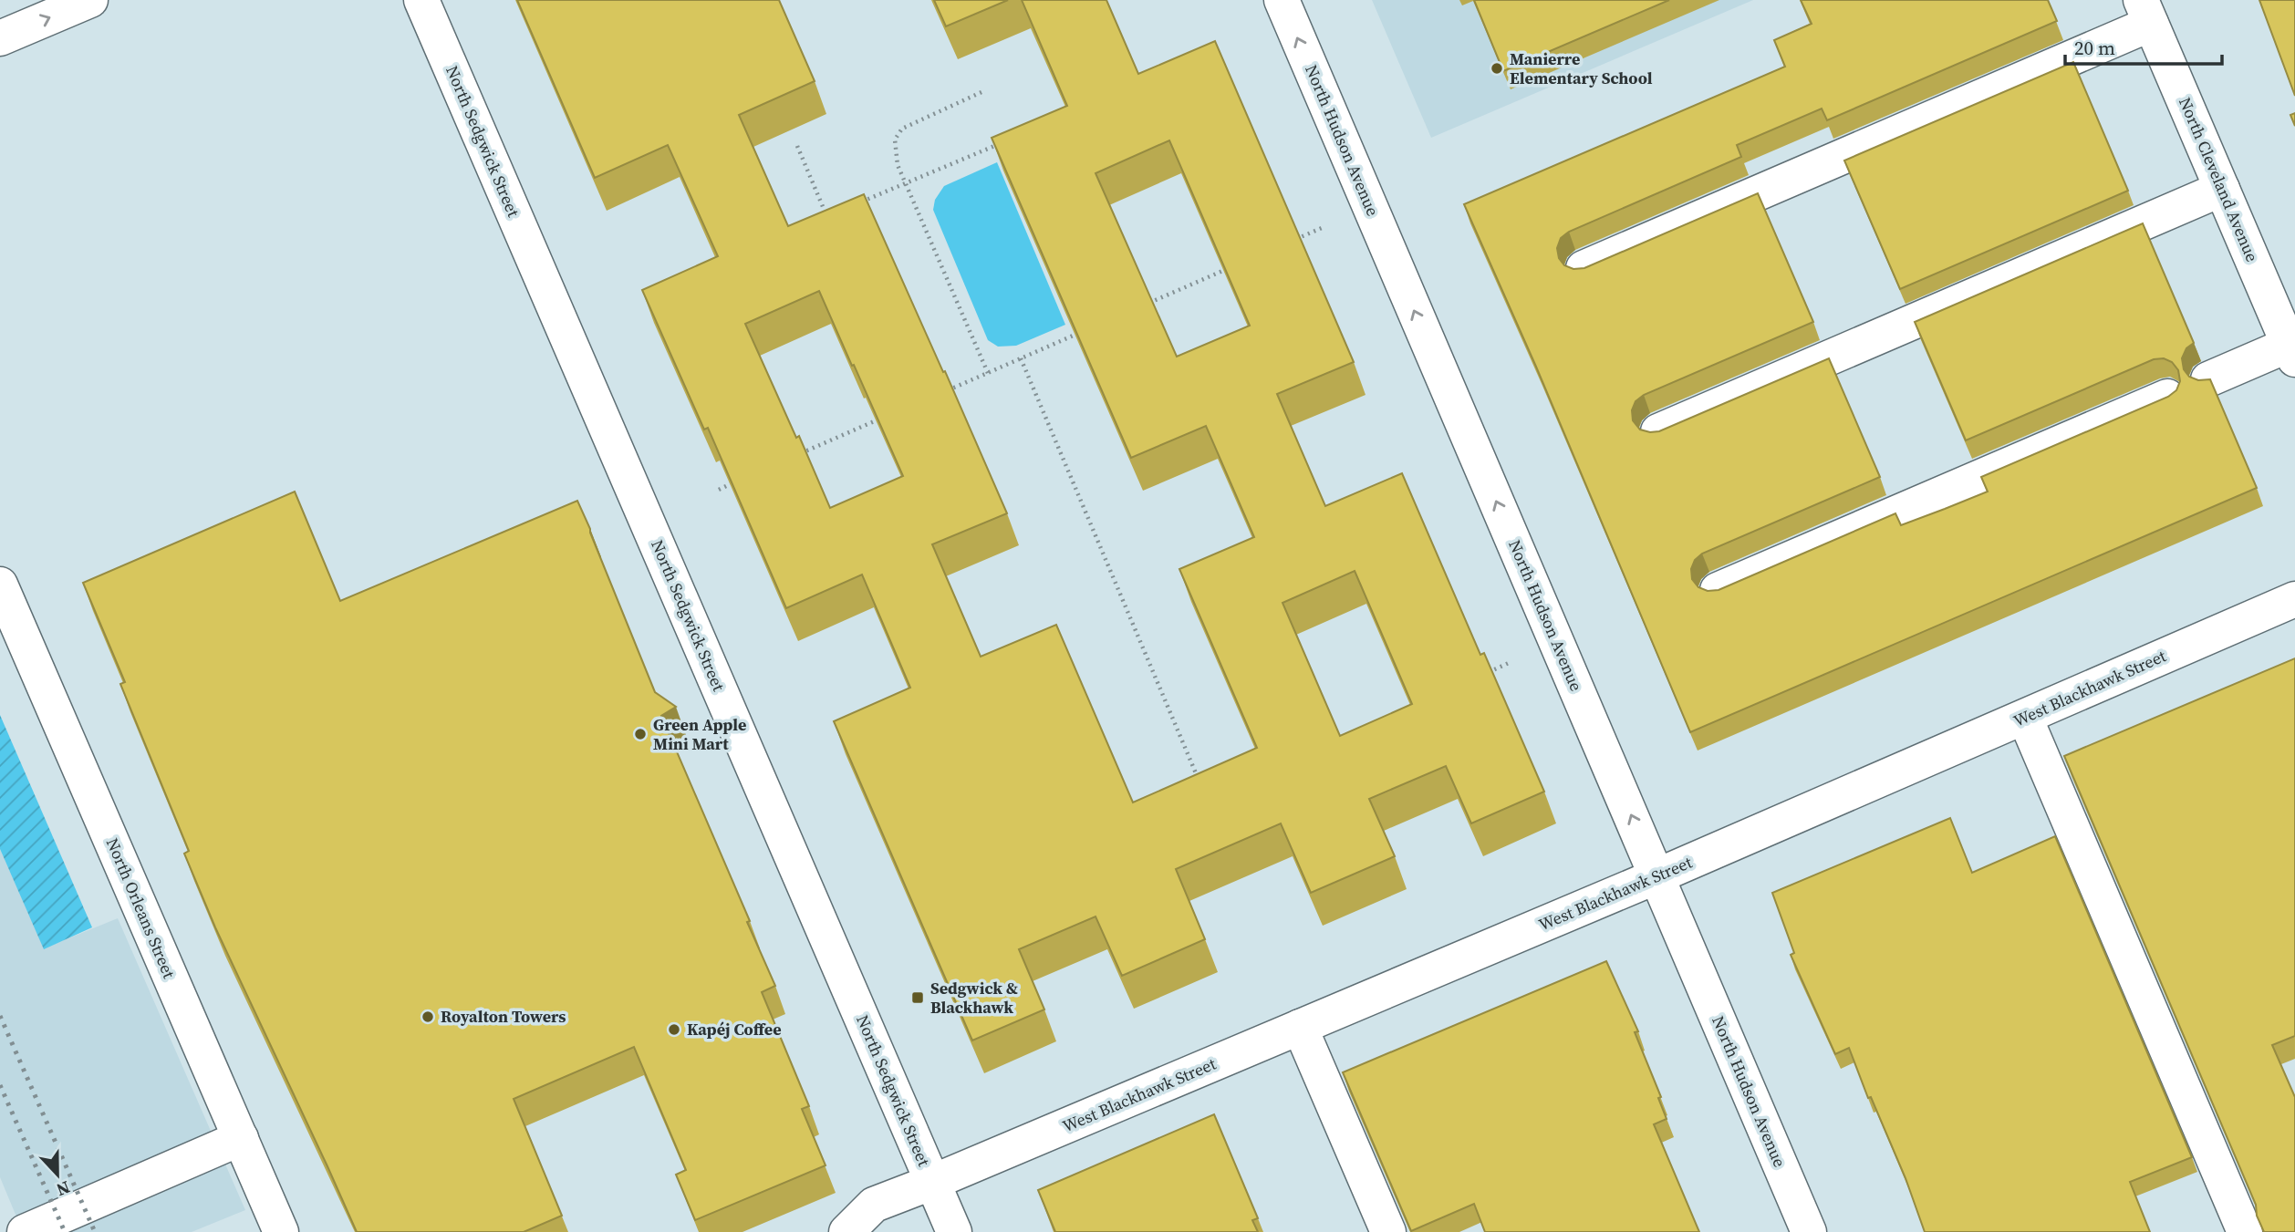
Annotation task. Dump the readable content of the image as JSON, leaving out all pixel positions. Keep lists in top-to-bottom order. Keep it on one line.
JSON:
{"streets":{"street":["North Hudson Avenue","North Sedgwick Street","North Cleveland Avenue","West Blackhawk Street","North Orleans Street"]},"crossings":[["North Hudson Avenue","West Blackhawk Street"],["North Sedgwick Street","West Blackhawk Street"]],"one_way":["North Hudson Avenue"],"places":{"other":["Manierre Elementary School","Green Apple Mini Mart","Royalton Towers","Kapéj Coffee"],"transit":["Sedgwick & Blackhawk"]},"scale_bar":"20 m","north":"bottom"}
